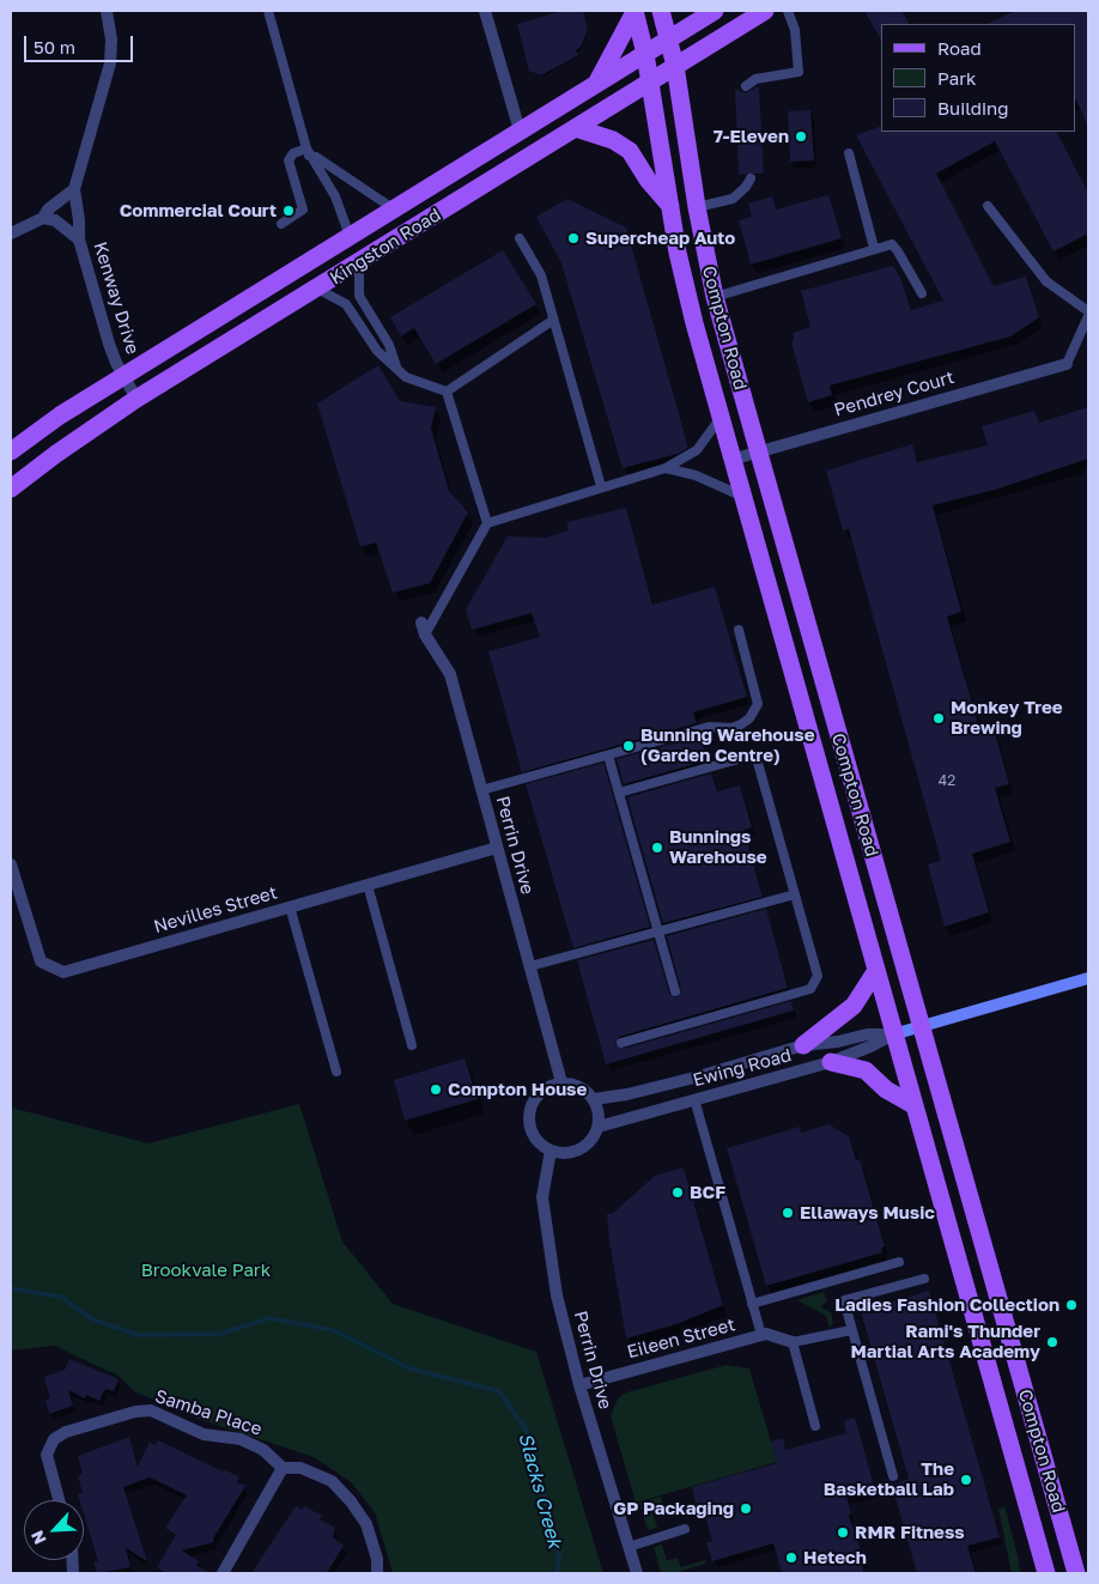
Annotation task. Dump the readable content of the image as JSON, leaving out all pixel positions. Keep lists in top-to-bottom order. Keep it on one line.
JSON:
{"streets":{"main road":["Kingston Road","Compton Road","Ewing Road"],"street":["Kenway Drive","Pendrey Court","Perrin Drive","Nevilles Street","Eileen Street","Samba Place"]},"crossings":[["Kingston Road","Kenway Drive"],["Kingston Road","Compton Road"],["Compton Road","Pendrey Court"],["Compton Road","Ewing Road"],["Perrin Drive","Nevilles Street"],["Perrin Drive","Ewing Road"],["Perrin Drive","Eileen Street"]],"water":["Slacks Creek"],"parks":["Brookvale Park"],"places":["7-Eleven","Commercial Court","Supercheap Auto","Monkey Tree Brewing","Bunning Warehouse (Garden Centre)","Bunnings Warehouse","Compton House","BCF","Ellaways Music","Ladies Fashion Collection","Rami's Thunder Martial Arts Academy","The Basketball Lab","GP Packaging","RMR Fitness","Hetech"],"house_numbers":["42"],"legend":["Road","Park","Building"],"scale_bar":"50 m","north":"bottom left"}
